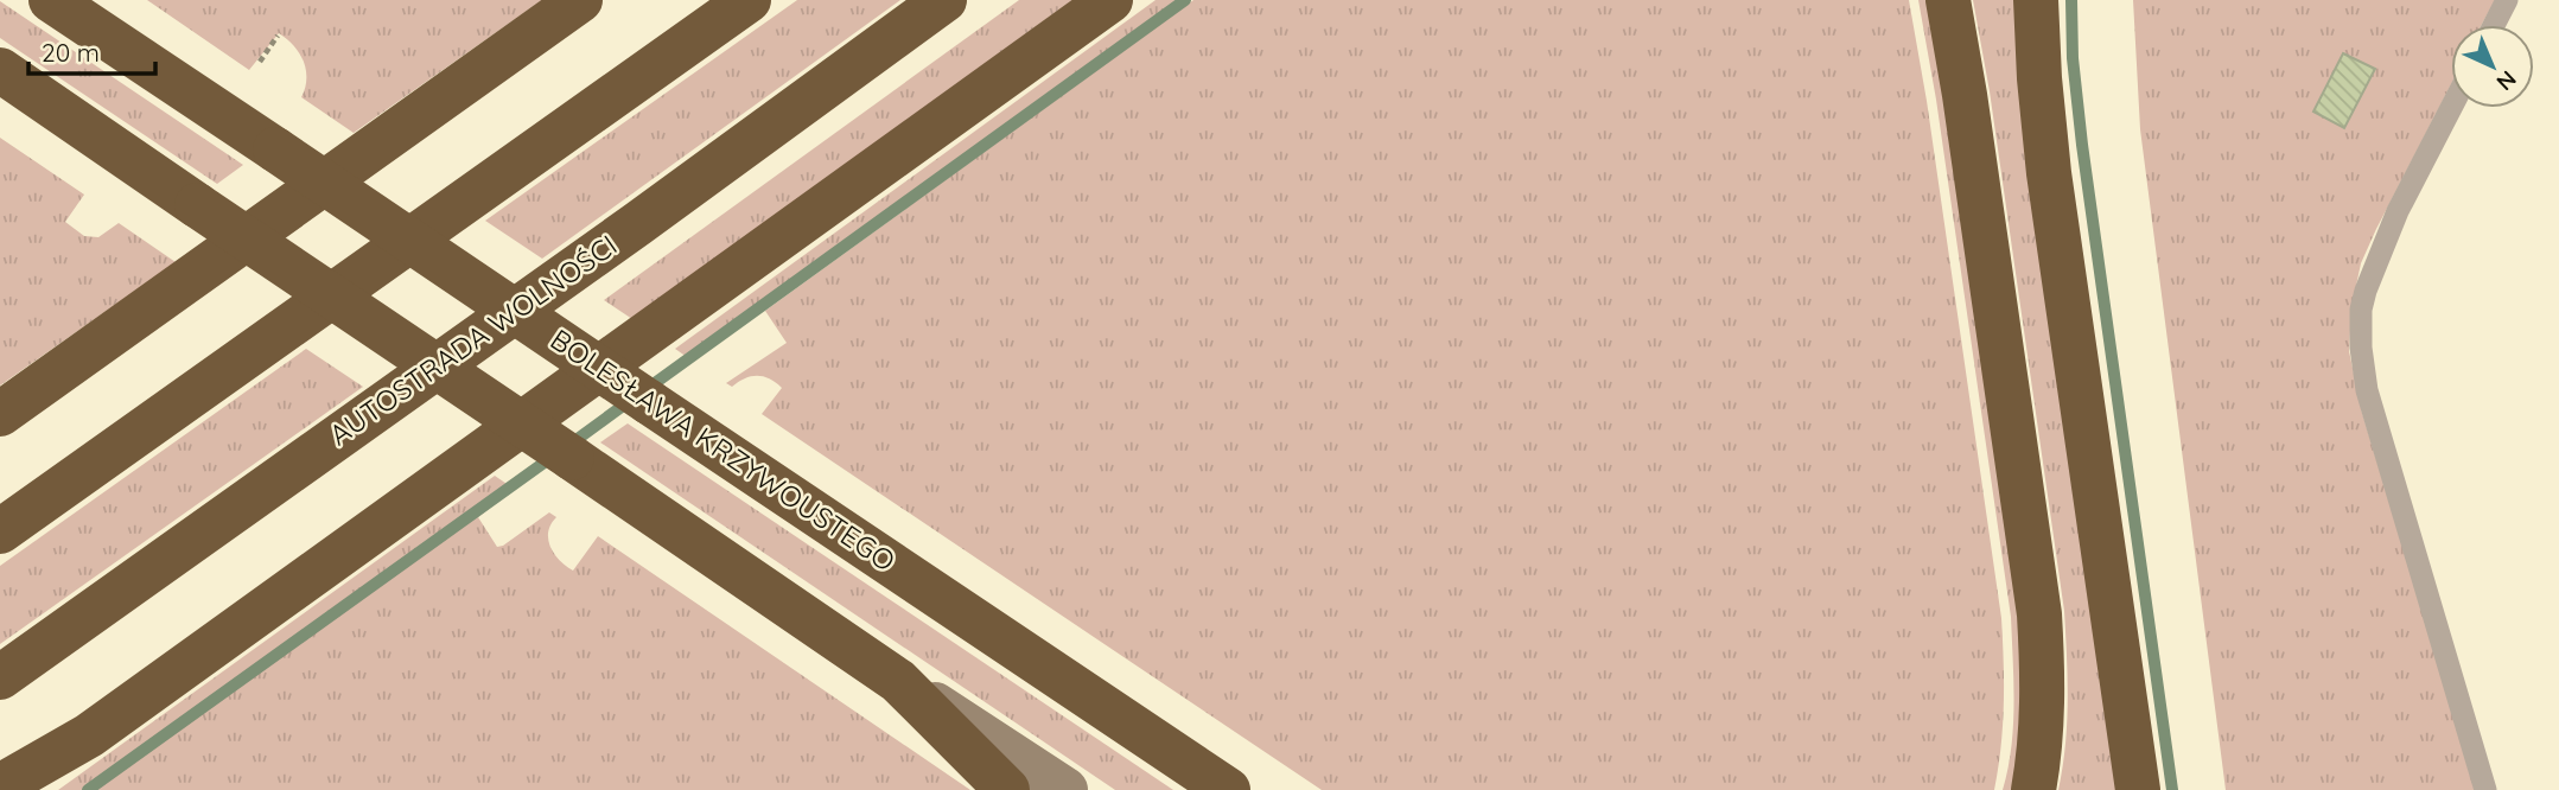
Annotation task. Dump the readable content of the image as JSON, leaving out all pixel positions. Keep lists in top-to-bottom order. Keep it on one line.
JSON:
{"streets":{"highway":["AUTOSTRADA WOLNOŚCI","BOLESŁAWA KRZYWOUSTEGO"]},"scale_bar":"20 m","north":"bottom right"}
